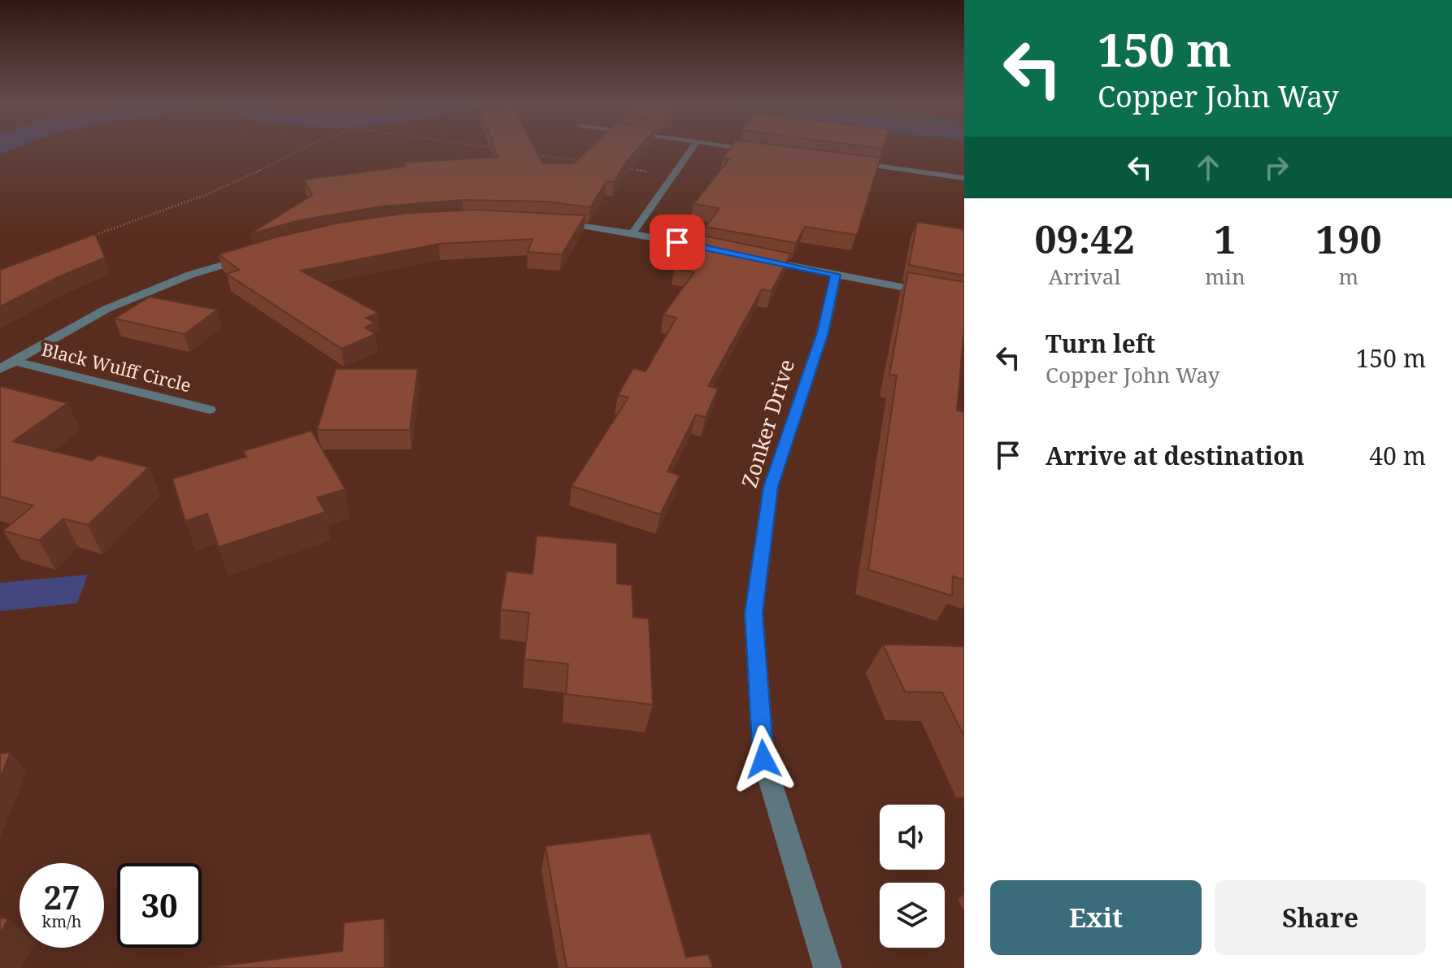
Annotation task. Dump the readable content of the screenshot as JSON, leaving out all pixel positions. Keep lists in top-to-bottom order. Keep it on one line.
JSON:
{"streets":{"street":["Black Wulff Circle","Zonker Drive"]},"page":{"turn":["150 m","Copper John Way"],"eta":["09:42","Arrival","1","min","190","m"],"list":[{"name":"Turn left","note":"Copper John Way","value":"150 m"},{"name":"Arrive at destination","value":"40 m"}],"speed":"27 km/h","limit":"30","buttons":["Exit","Share"]}}
